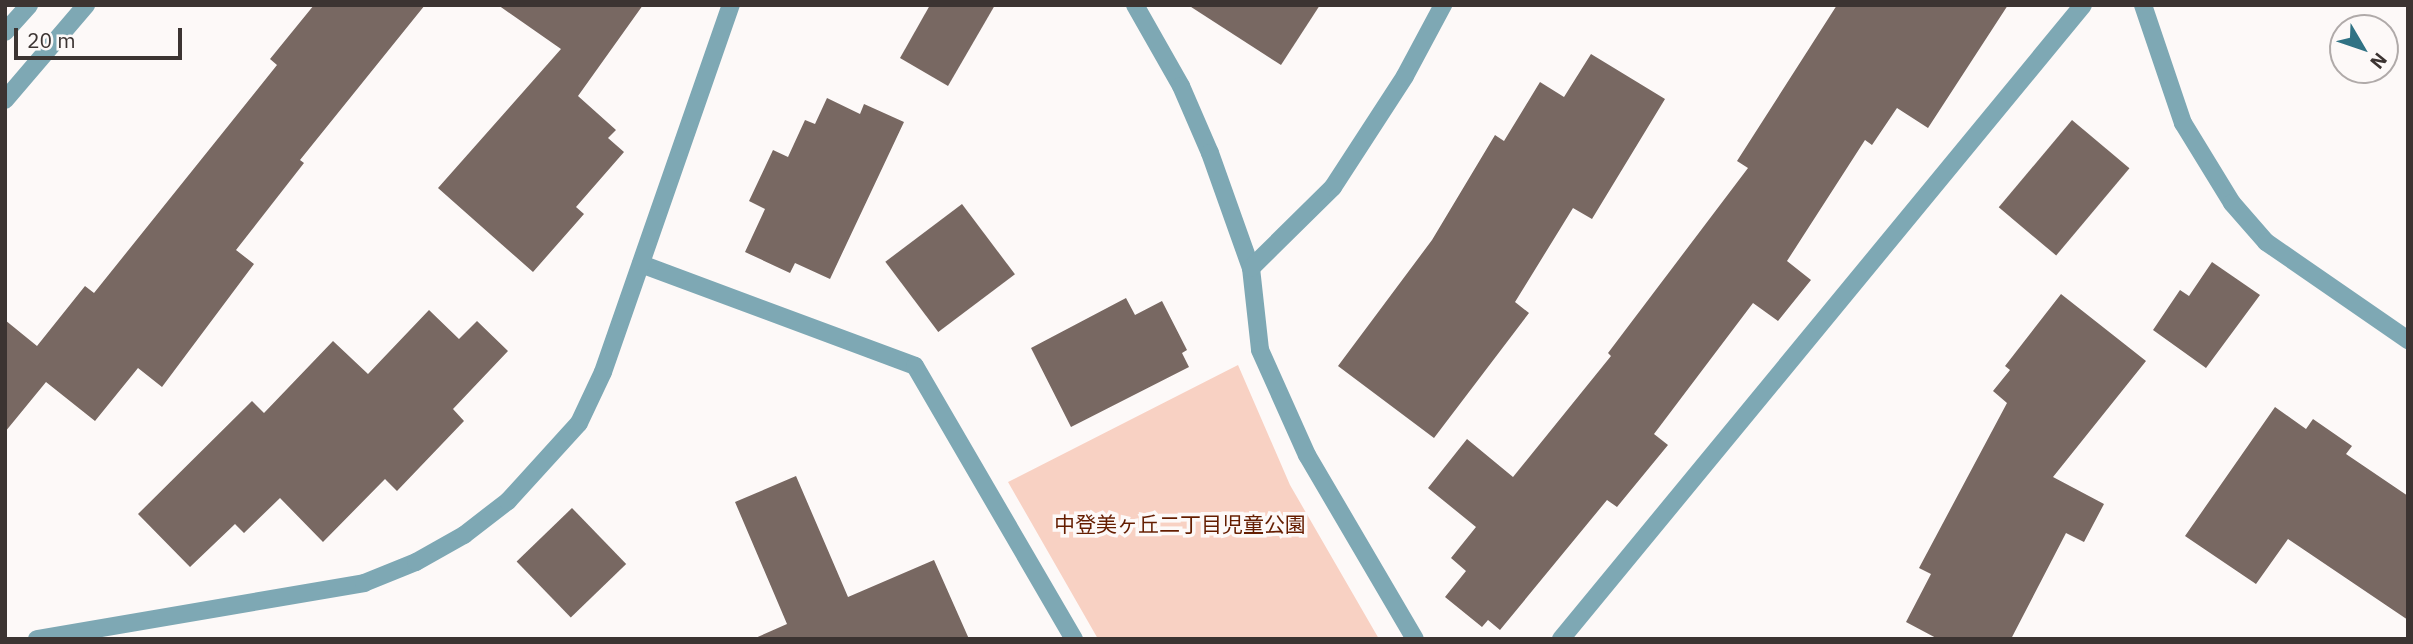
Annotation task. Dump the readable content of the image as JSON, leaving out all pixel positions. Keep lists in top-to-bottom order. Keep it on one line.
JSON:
{"parks":["中登美ヶ丘二丁目児童公園"],"scale_bar":"20 m","north":"bottom right"}
